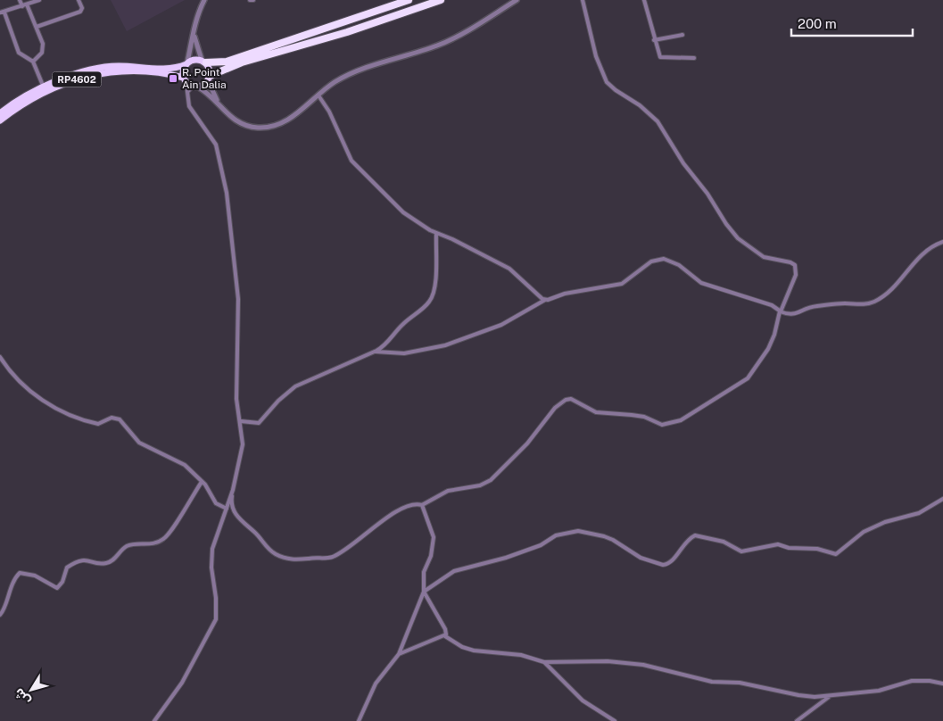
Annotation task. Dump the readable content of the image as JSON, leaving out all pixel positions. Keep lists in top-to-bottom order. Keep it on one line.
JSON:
{"streets":{"highway":["RP4602"]},"places":{"transit":["R. Point Ain Dalia"]},"scale_bar":"200 m","north":"bottom left"}
